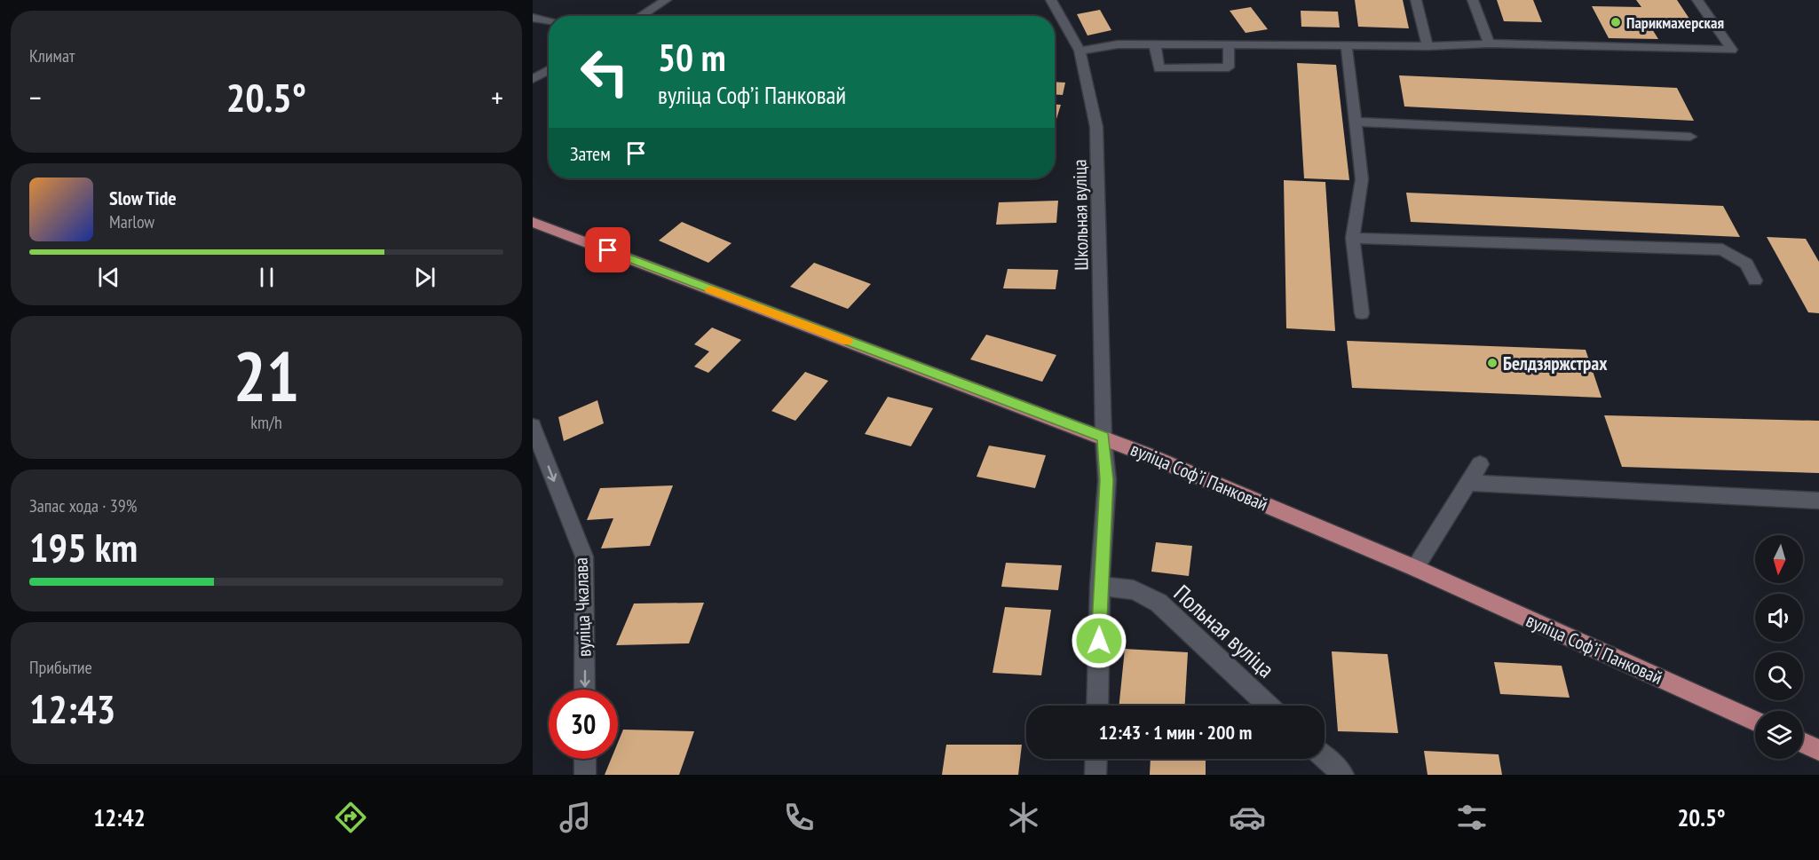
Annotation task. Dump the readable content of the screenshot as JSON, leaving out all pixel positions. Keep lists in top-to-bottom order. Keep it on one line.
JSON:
{"streets":{"main road":["вуліца Софʼі Панковай"],"street":["Школьная вуліца","вуліца Чкалава","Польная вуліца"]},"crossings":[["Школьная вуліца","вуліца Софʼі Панковай"],["Школьная вуліца","Польная вуліца"]],"one_way":["вуліца Чкалава"],"places":["Парикмахерская","Белдзяржстрах"],"north":"bottom","page":{"tile":["Климат",["21","km/h"],["Запас хода · 39%","195 km"],["Прибытие","12:43"]],"turn":["50 m","вуліца Софʼі Панковай"],"heat":["−","20.5°","+"],"then":"Затем","song":["Slow Tide","Marlow"],"limit":"30","trip":"12:43 · 1 мин · 200 m","tabs":["12:42","20.5°"]}}
